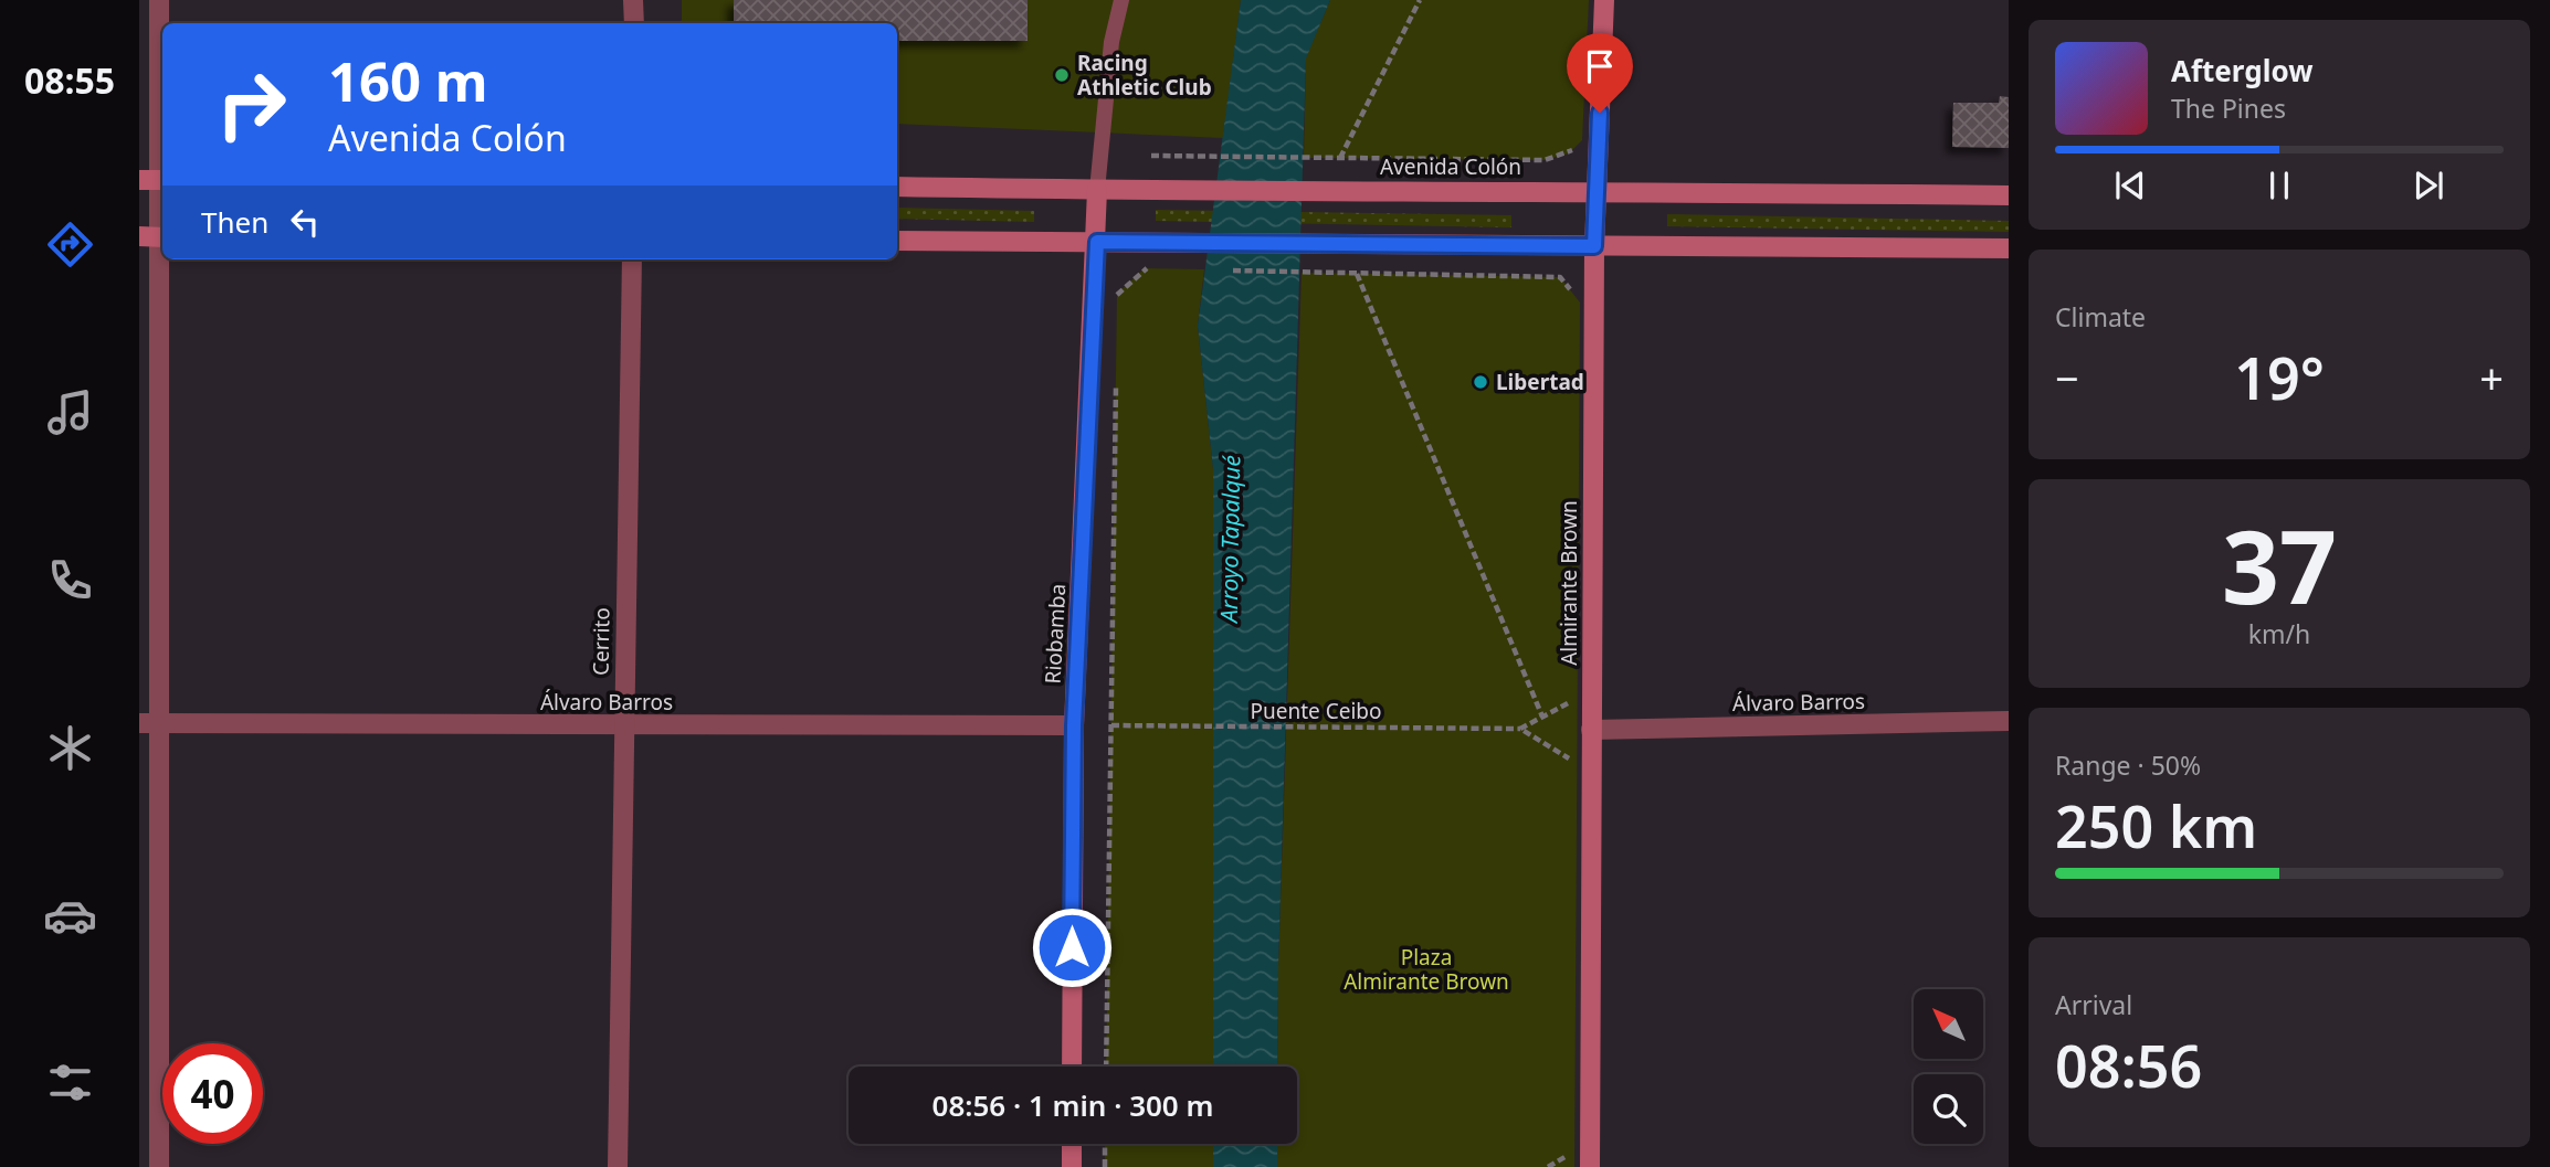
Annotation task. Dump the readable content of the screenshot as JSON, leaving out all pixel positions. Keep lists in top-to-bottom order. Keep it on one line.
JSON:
{"streets":{"main road":["Avenida Colón","Almirante Brown","Riobamba"],"street":["Cerrito","Álvaro Barros"],"path":["Puente Ceibo"]},"crossings":[["Avenida Colón","Almirante Brown"],["Avenida Colón","Riobamba"],["Almirante Brown","Álvaro Barros"],["Riobamba","Álvaro Barros"],["Cerrito","Álvaro Barros"]],"water":["Arroyo Tapalqué"],"parks":["Plaza Almirante Brown"],"places":["Racing Athletic Club","Libertad"],"north":"top left","page":{"tabs":"08:55","turn":["160 m","Avenida Colón"],"song":["Afterglow","The Pines"],"then":"Then","tile":["Climate",["37","km/h"],["Range · 50%","250 km"],["Arrival","08:56"]],"heat":["−","19°","+"],"limit":"40","trip":"08:56 · 1 min · 300 m"}}
